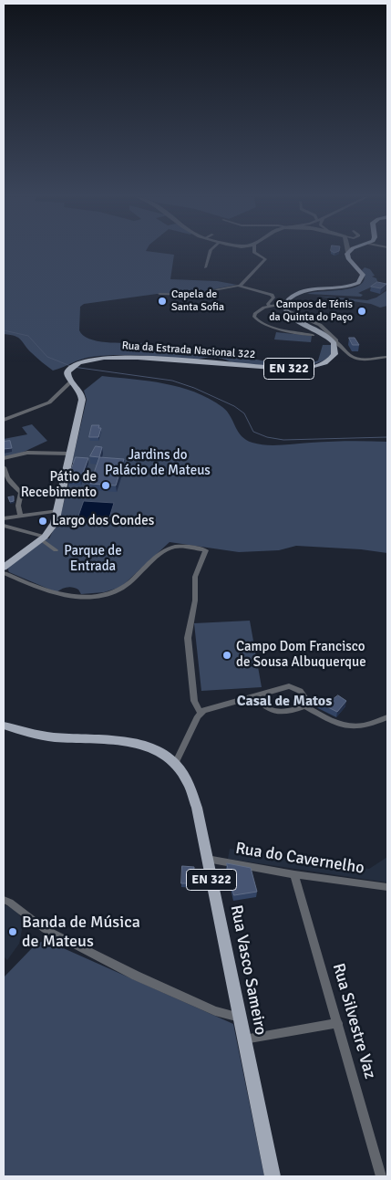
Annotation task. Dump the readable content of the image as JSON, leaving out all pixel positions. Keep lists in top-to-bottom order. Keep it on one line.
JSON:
{"streets":{"main road":["Rua da Estrada Nacional 322","EN 322","Rua Vasco Sameiro"],"street":["Rua do Cavernelho","Rua Silvestre Vaz"]},"crossings":[["Rua do Cavernelho","Rua Vasco Sameiro"],["Rua do Cavernelho","Rua Silvestre Vaz"]],"districts":["Casal de Matos"],"parks":["Jardins do Palácio de Mateus","Parque de Entrada"],"places":["Capela de Santa Sofia","Campos de Ténis da Quinta do Paço","Pátio de Recebimento","Largo dos Condes","Campo Dom Francisco de Sousa Albuquerque","Banda de Música de Mateus"]}
